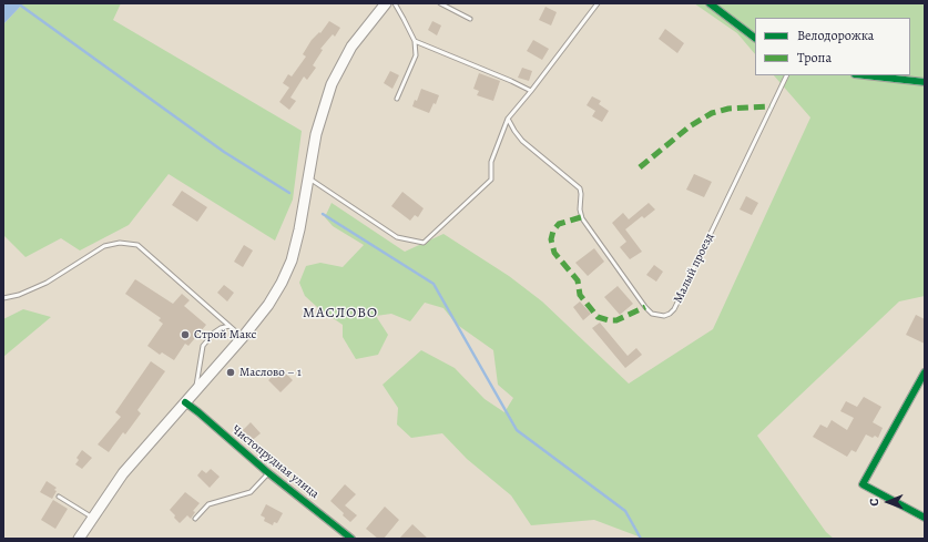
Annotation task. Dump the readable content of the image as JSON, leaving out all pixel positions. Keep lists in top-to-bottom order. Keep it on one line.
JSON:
{"streets":{"street":["Чистопрудная улица"],"lane":["Малый проезд"]},"districts":["МАСЛОВО"],"places":["Строй Макс","Маслово – 1"],"legend":["Велодорожка","Тропа"],"north":"left"}
